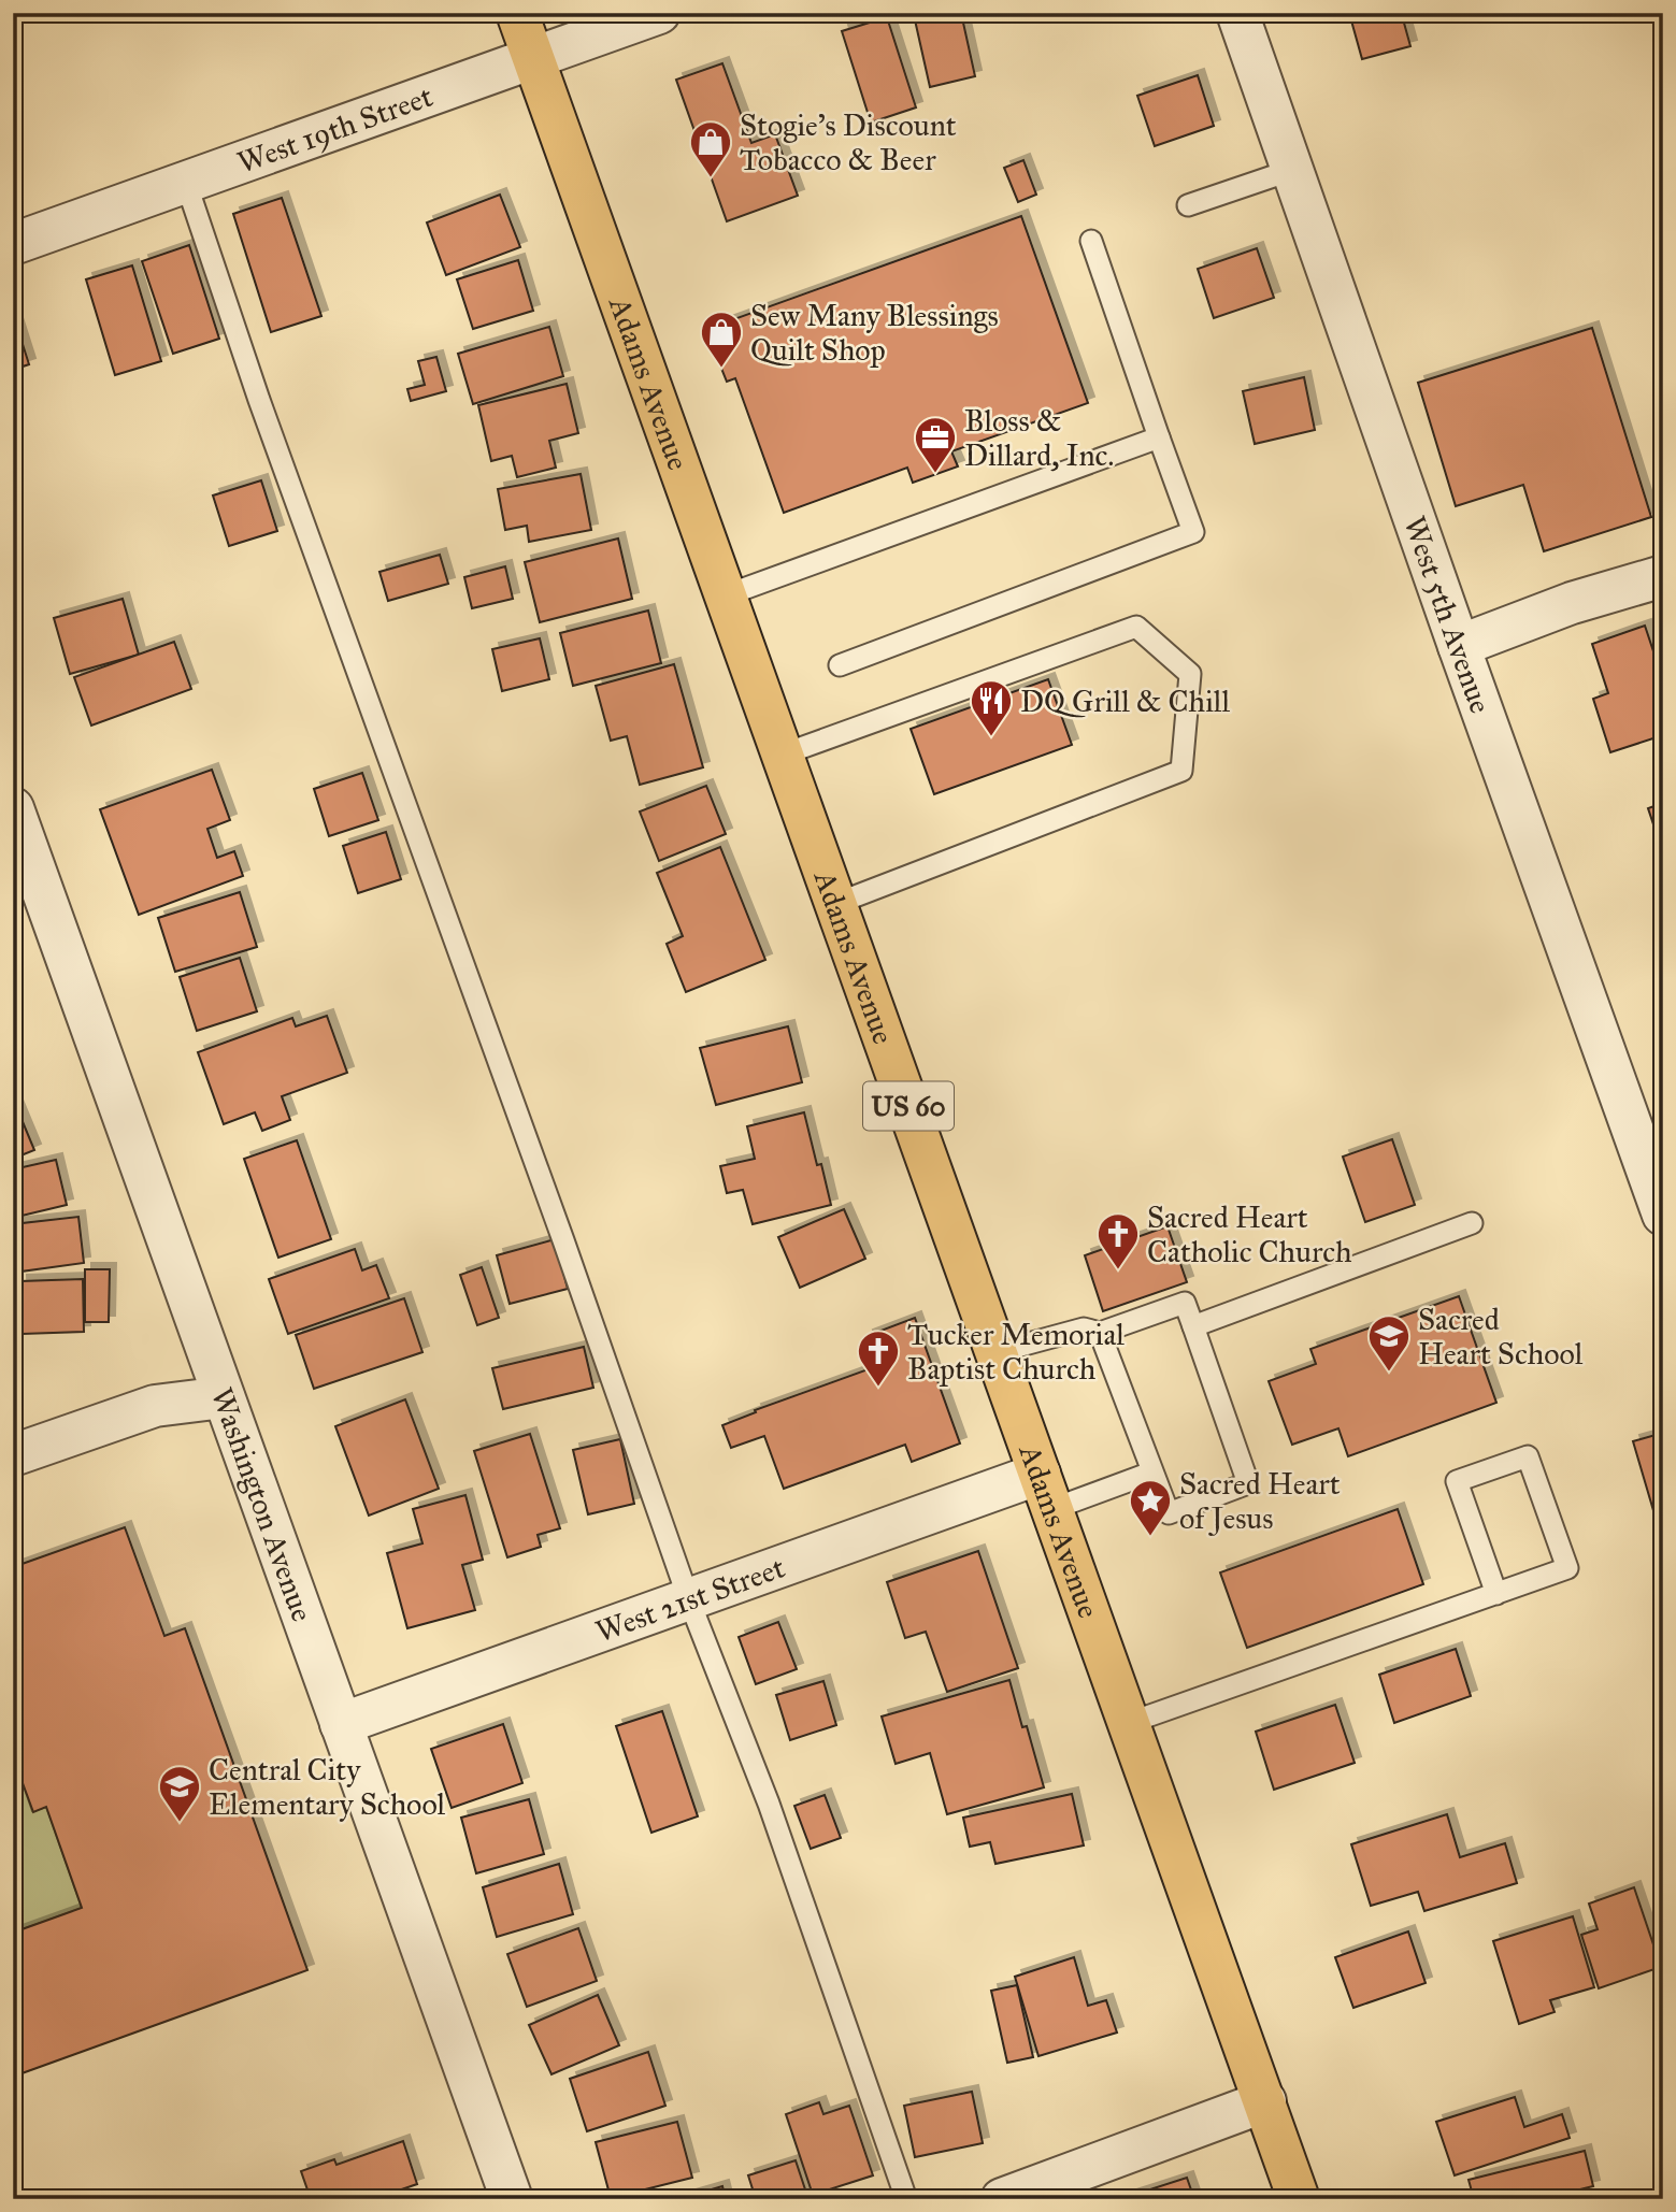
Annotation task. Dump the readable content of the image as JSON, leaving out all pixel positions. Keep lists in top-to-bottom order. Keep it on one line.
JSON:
{"streets":{"main road":["Adams Avenue","US 60"],"street":["West 19th Street","West 5th Avenue","Washington Avenue","West 21st Street"]},"crossings":[["West 19th Street","Adams Avenue"],["Adams Avenue","West 21st Street"],["Washington Avenue","West 21st Street"]],"places":{"shop":["Stogie's Discount Tobacco & Beer","Sew Many Blessings Quilt Shop"],"office":["Bloss & Dillard, Inc."],"restaurant":["DQ Grill & Chill"],"church":["Sacred Heart Catholic Church","Tucker Memorial Baptist Church"],"school or university":["Sacred Heart School","Central City Elementary School"],"place":["Sacred Heart of Jesus"]}}
